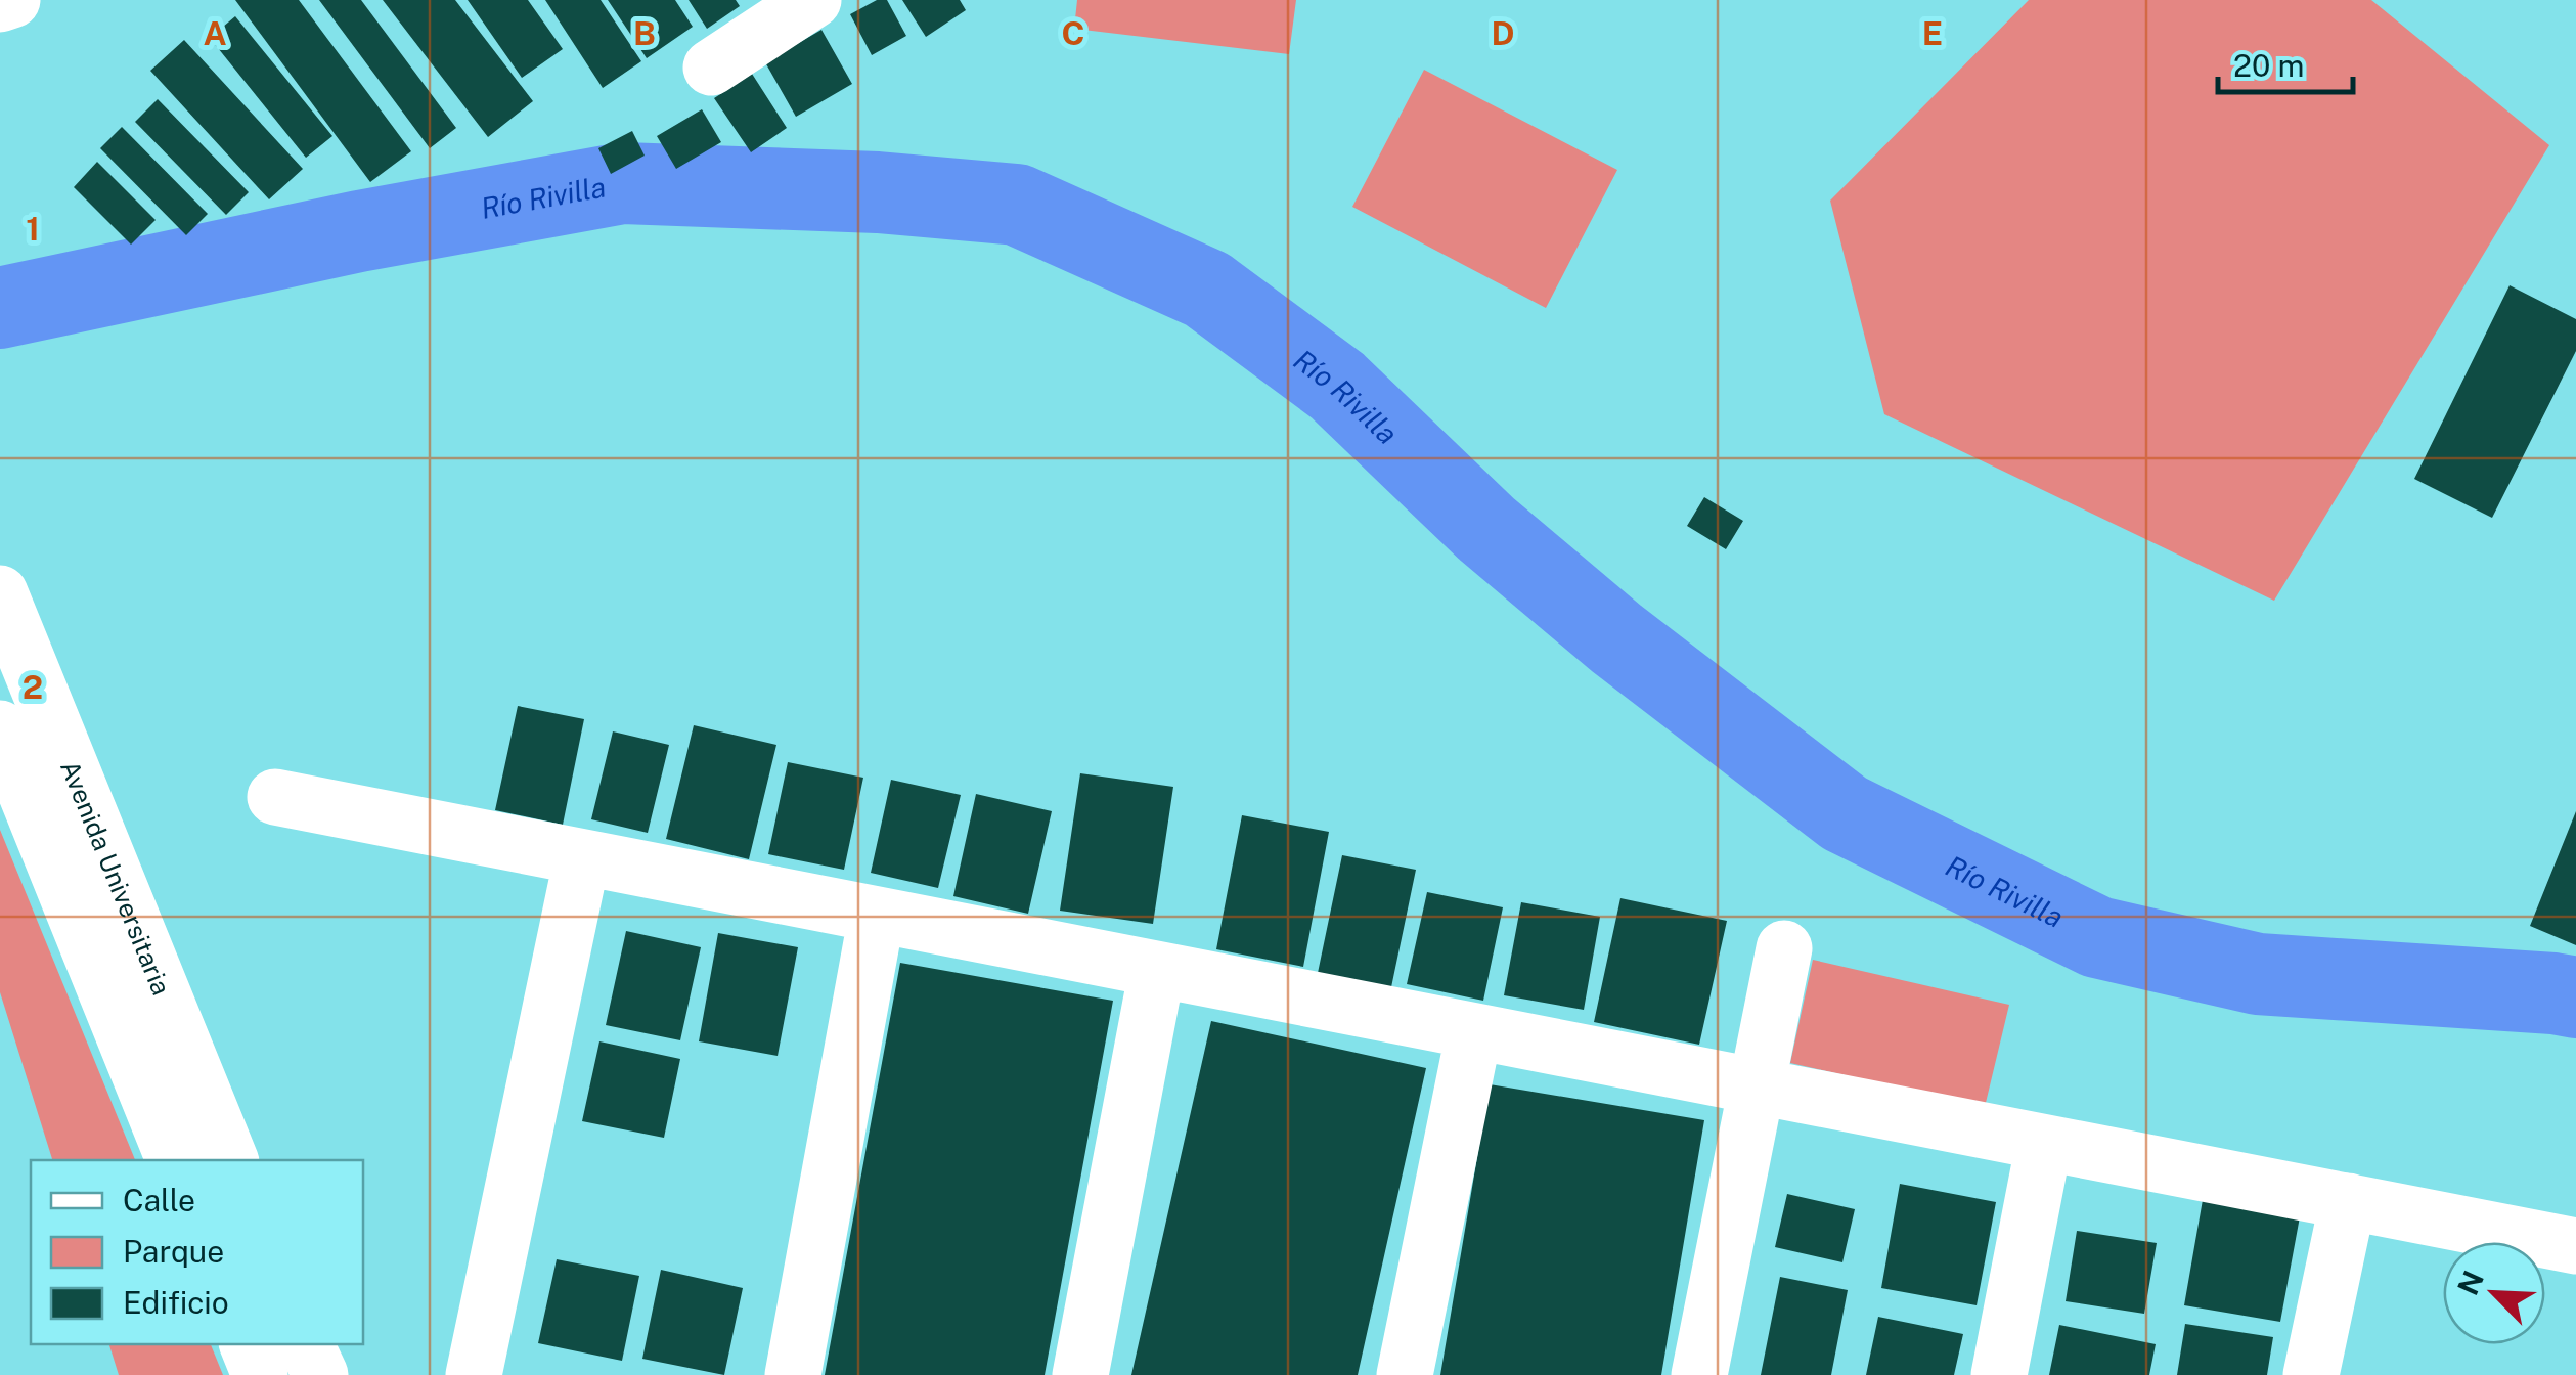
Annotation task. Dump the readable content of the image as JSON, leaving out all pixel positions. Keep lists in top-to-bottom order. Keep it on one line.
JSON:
{"streets":{"main road":["Avenida Universitaria"]},"water":["Río Rivilla"],"legend":["Calle","Parque","Edificio"],"scale_bar":"20 m","north":"top left","grid":{"columns":["A","B","C","D","E"],"rows":["1","2"]}}
